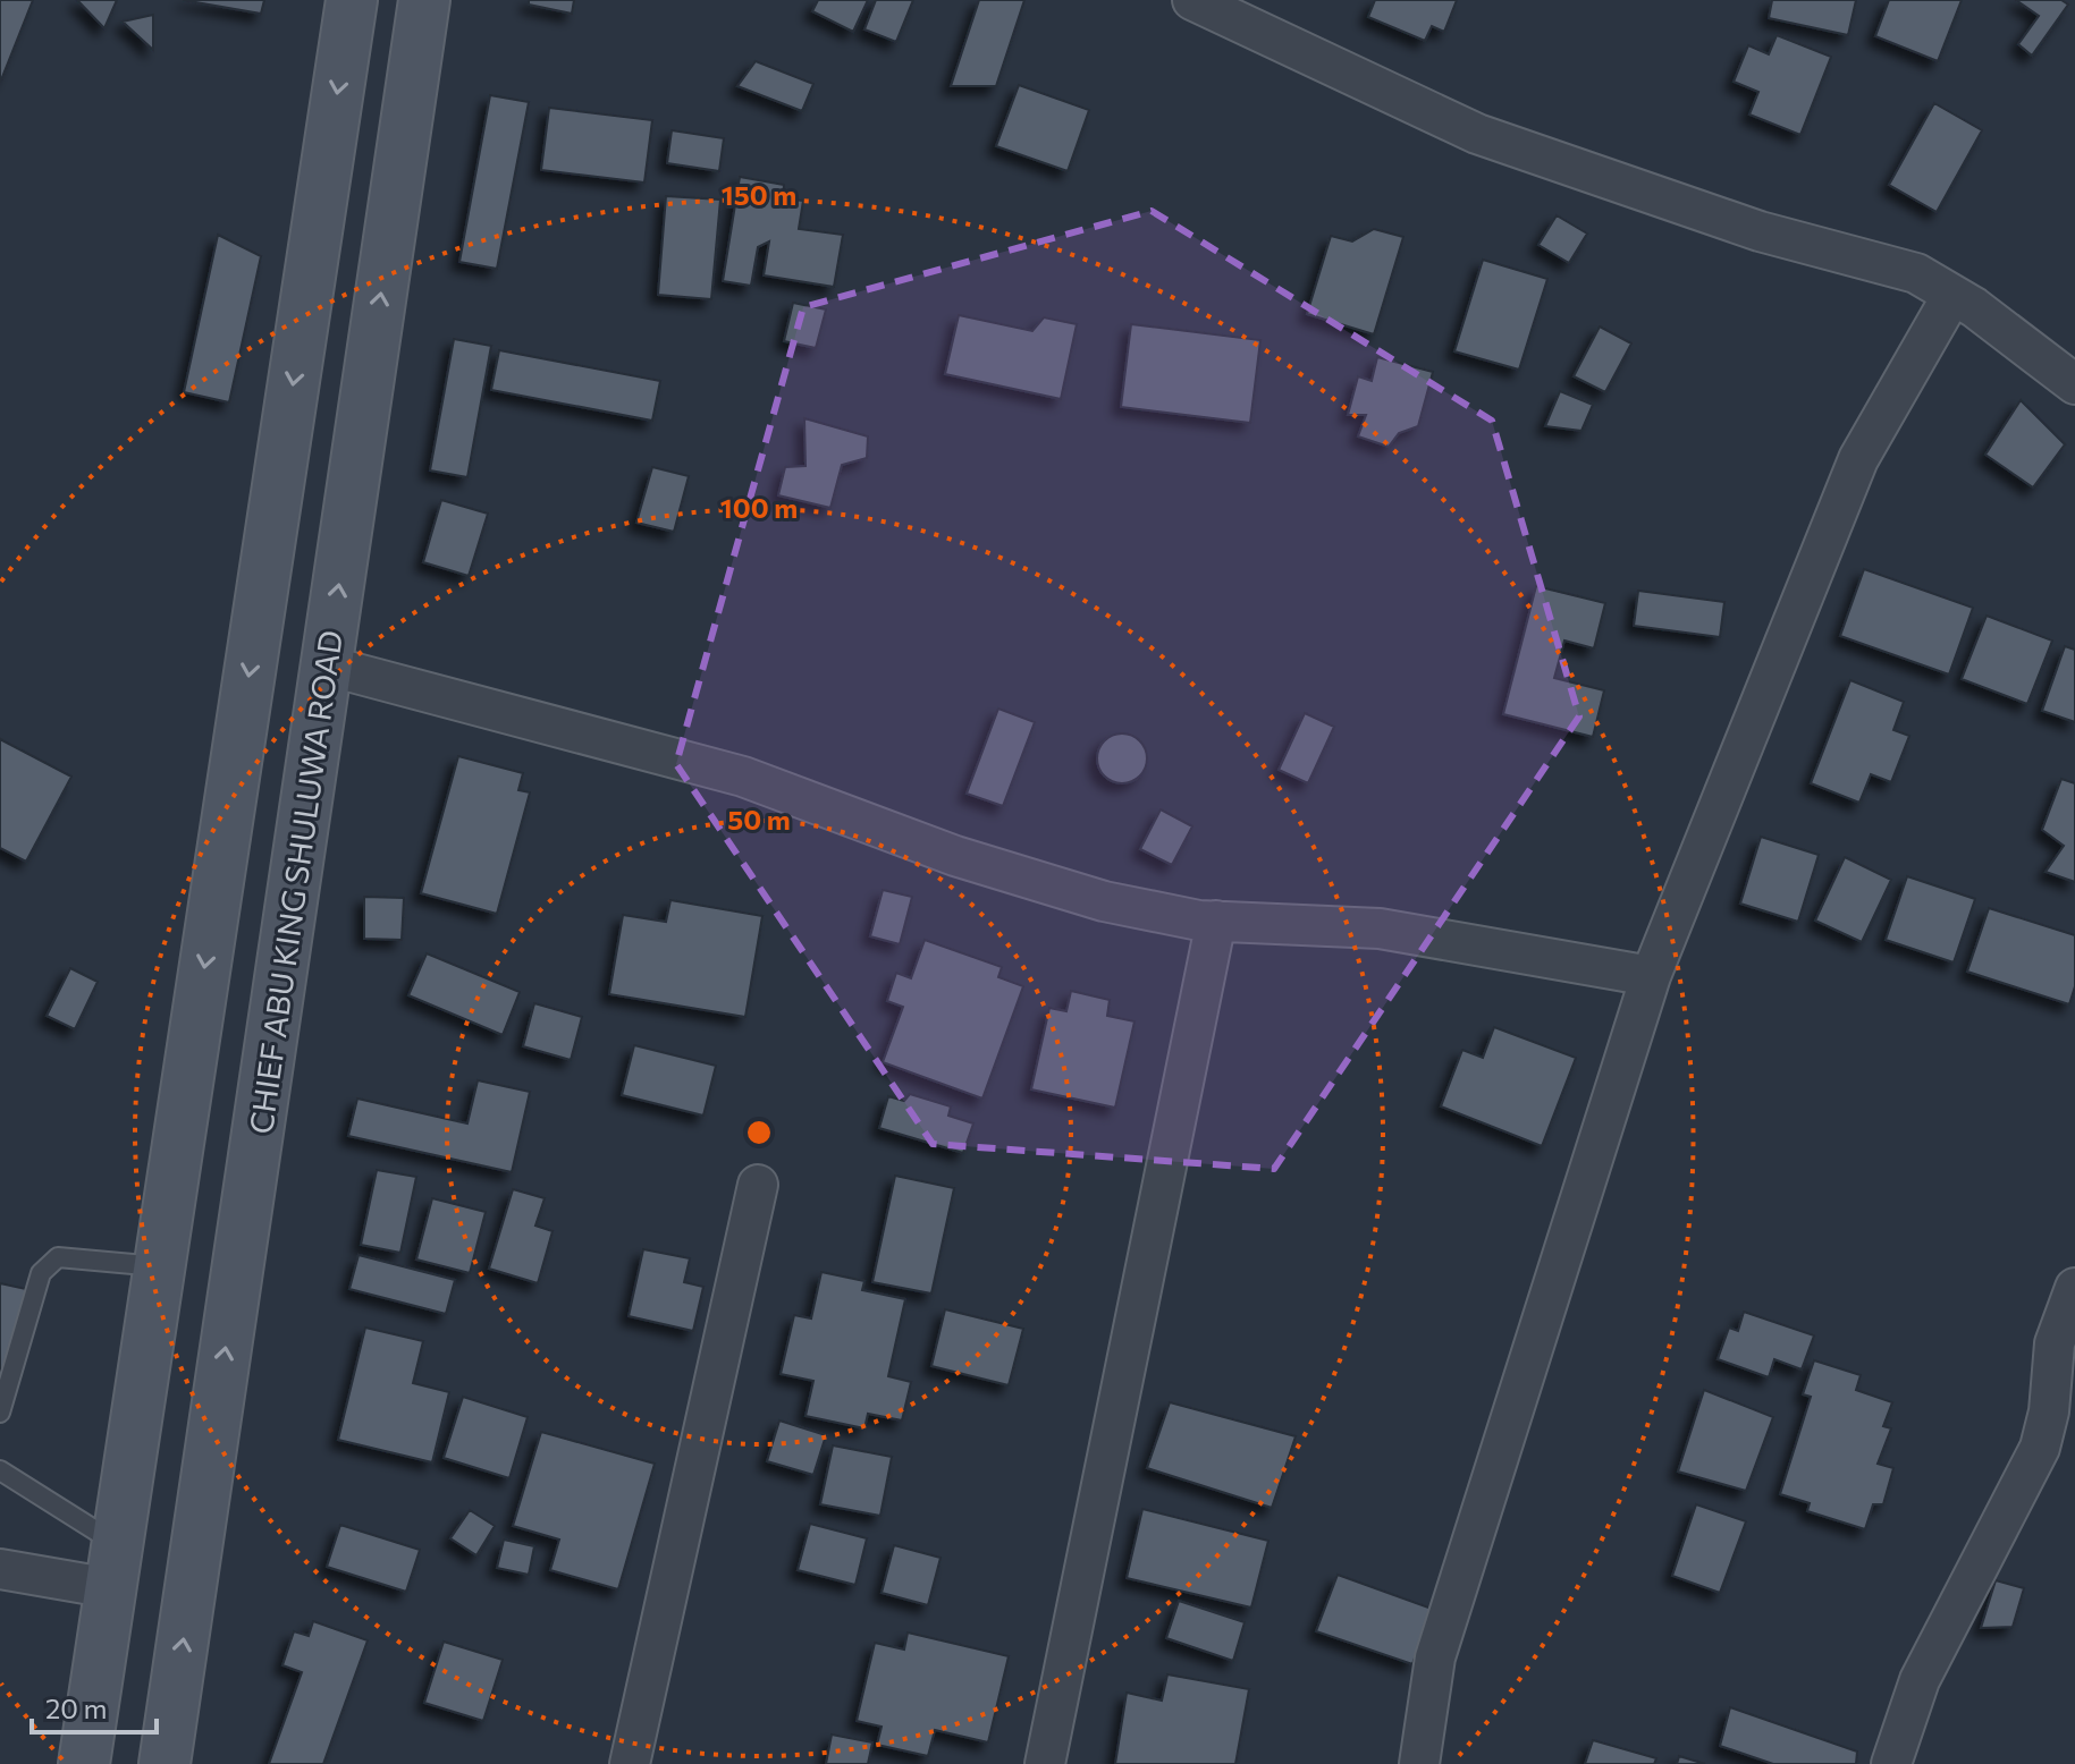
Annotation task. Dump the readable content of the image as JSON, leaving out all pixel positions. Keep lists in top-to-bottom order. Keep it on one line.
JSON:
{"streets":{"street":["CHIEF ABU KING SHULUWA ROAD"]},"scale_bar":"20 m","rings":["150 m","100 m","50 m"]}
